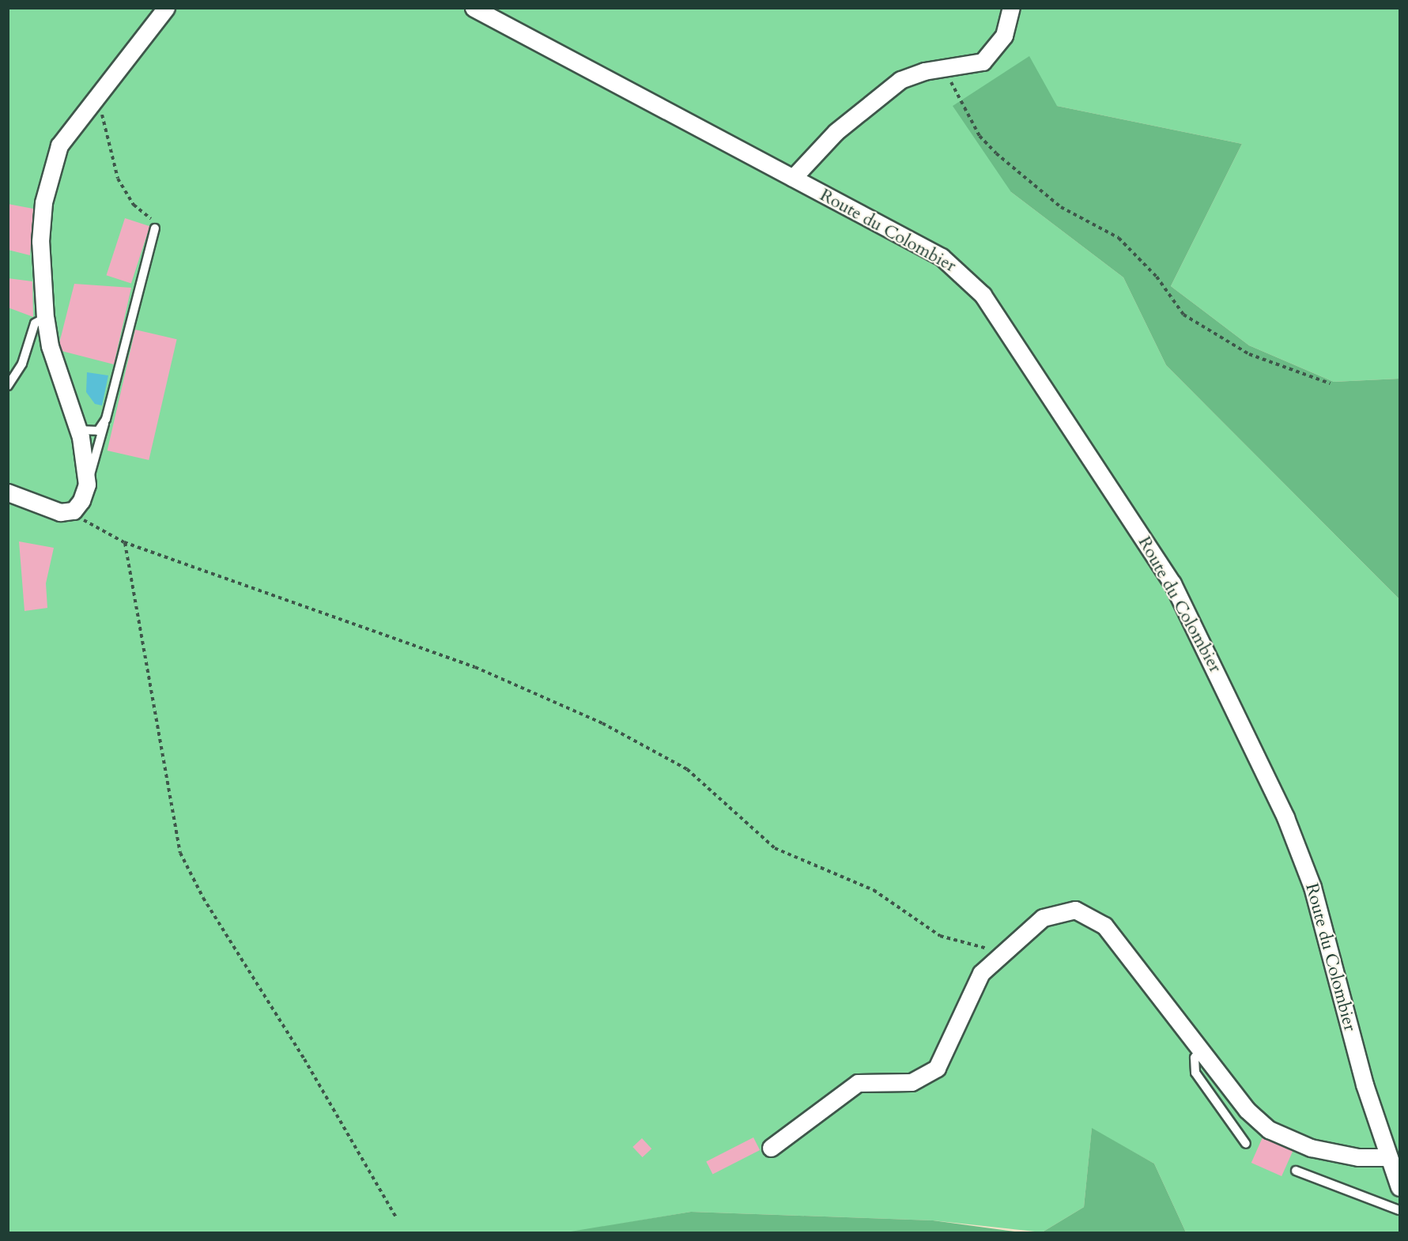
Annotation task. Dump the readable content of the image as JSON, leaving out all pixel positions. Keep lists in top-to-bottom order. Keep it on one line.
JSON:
{"streets":{"street":["Route du Colombier"]}}
